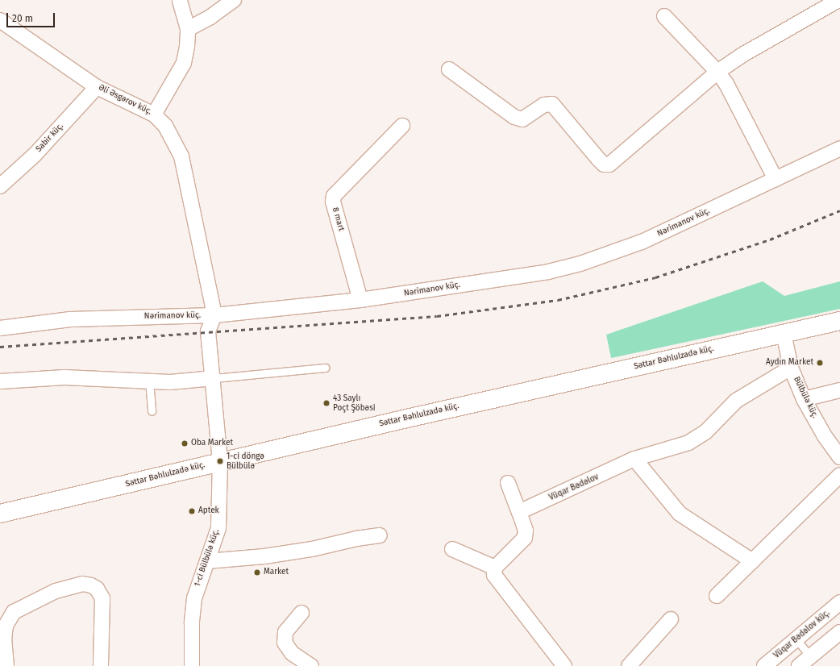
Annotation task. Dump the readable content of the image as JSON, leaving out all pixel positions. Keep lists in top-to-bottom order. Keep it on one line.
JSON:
{"streets":{"main road":["Səttar Bəhlulzadə küç."],"street":["Əli Əsgərov küç.","Sabir küç.","8 mart","Nərimanov küç.","Bülbülə küç.","Vüqar Bədəlov","1-ci Bülbülə küç.","Vüqar Bədəlov küç."]},"crossings":[["Əli Əsgərov küç.","Sabir küç."],["Əli Əsgərov küç.","Nərimanov küç."],["Əli Əsgərov küç.","1-ci Bülbülə küç."],["8 mart","Nərimanov küç."],["Nərimanov küç.","1-ci Bülbülə küç."],["Səttar Bəhlulzadə küç.","Bülbülə küç."],["Səttar Bəhlulzadə küç.","1-ci Bülbülə küç."],["Bülbülə küç.","Vüqar Bədəlov"]],"places":["Aydın Market","43 Saylı Poçt Şöbəsi","Oba Market","1-ci döngə Bülbülə","Aptek","Market"],"scale_bar":"20 m"}
